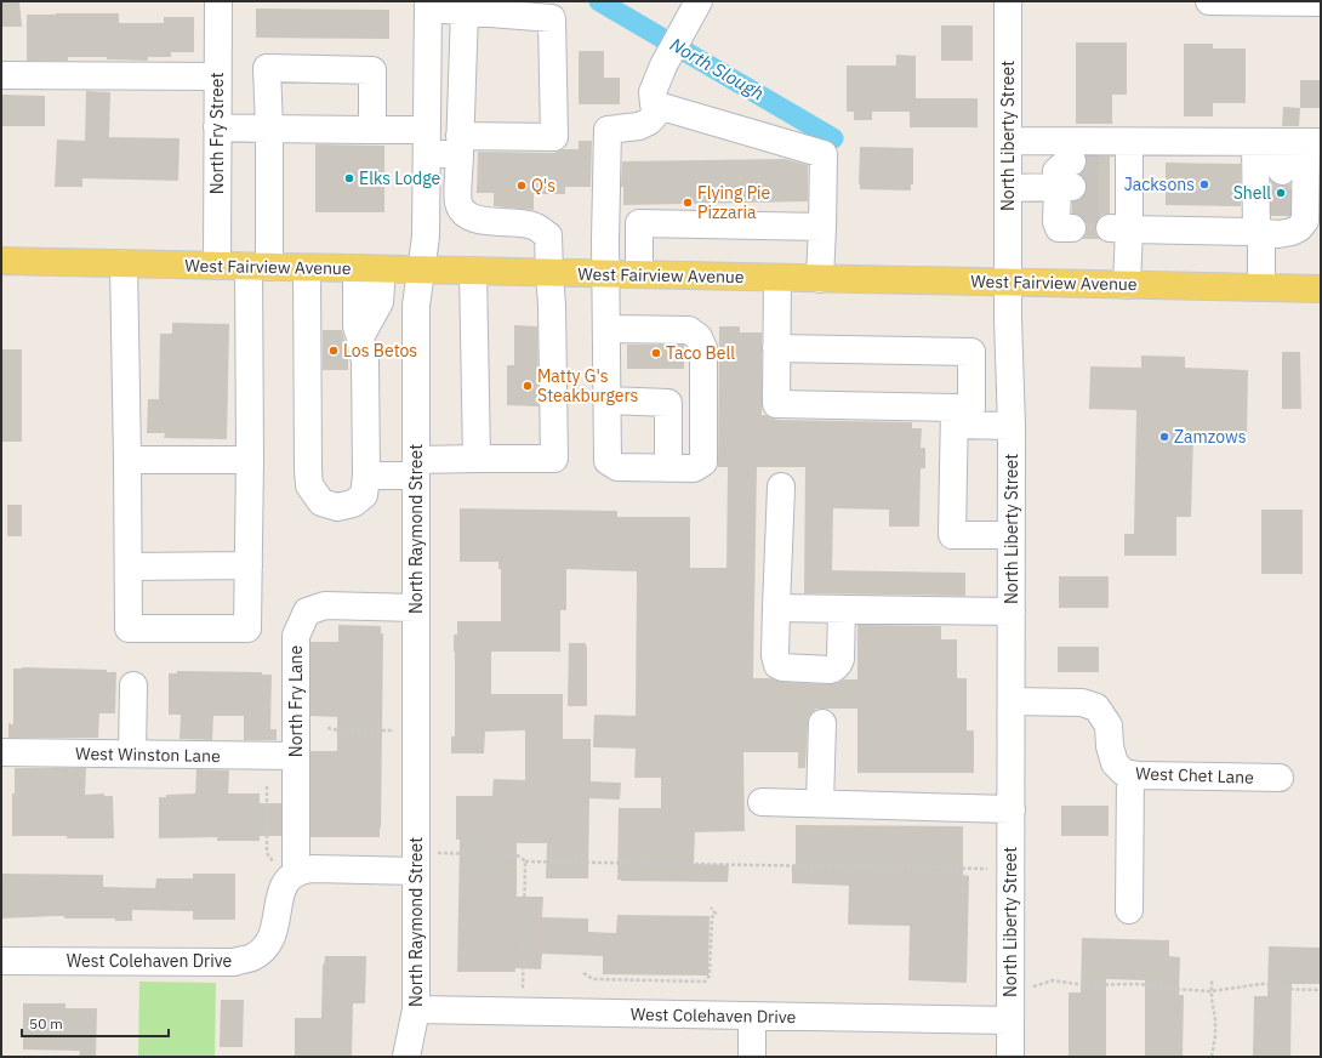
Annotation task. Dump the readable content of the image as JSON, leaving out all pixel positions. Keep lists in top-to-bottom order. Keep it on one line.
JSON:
{"streets":{"main road":["West Fairview Avenue"],"street":["North Fry Street","North Liberty Street","North Raymond Street","North Fry Lane","West Winston Lane","West Chet Lane","West Colehaven Drive"]},"crossings":[["North Fry Street","West Fairview Avenue"],["North Liberty Street","West Fairview Avenue"],["North Liberty Street","West Chet Lane"],["North Liberty Street","West Colehaven Drive"],["West Fairview Avenue","North Raymond Street"],["North Raymond Street","North Fry Lane"],["North Raymond Street","West Colehaven Drive"],["North Fry Lane","West Winston Lane"],["North Fry Lane","West Colehaven Drive"]],"water":["North Slough"],"places":["Elks Lodge","Jacksons","Q's","Shell","Flying Pie Pizzaria","Los Betos","Taco Bell","Matty G's Steakburgers","Zamzows"],"scale_bar":"50 m"}
